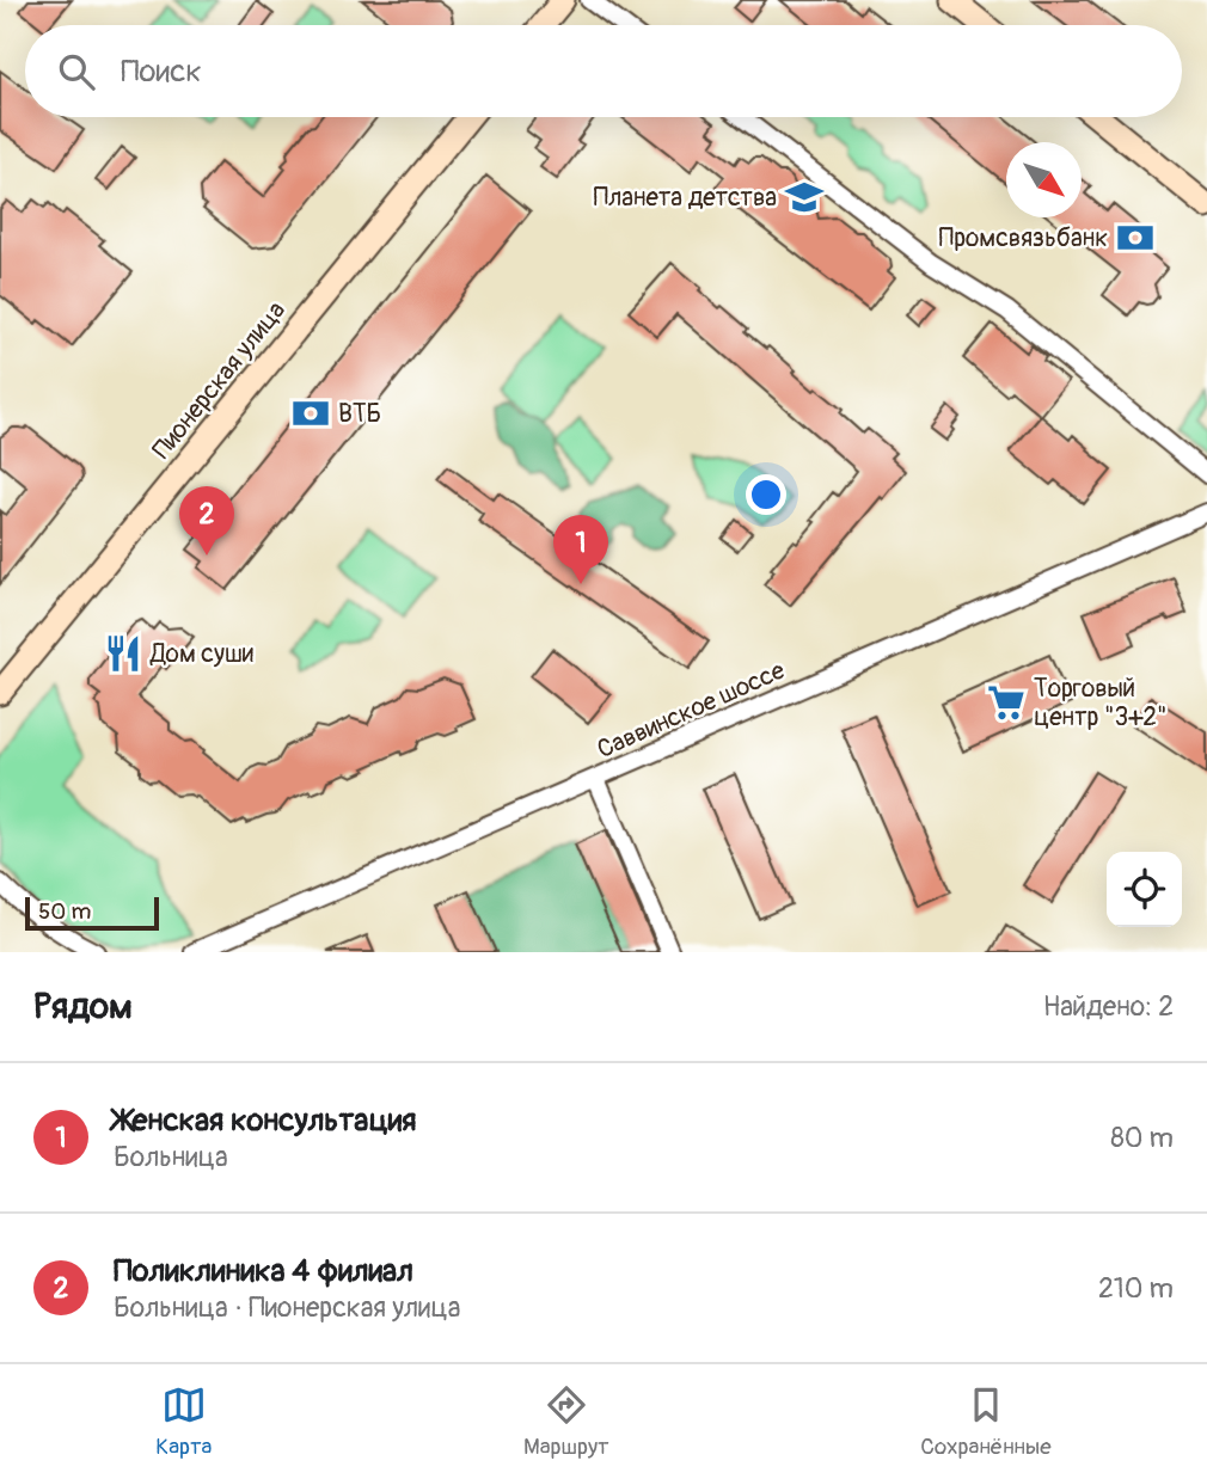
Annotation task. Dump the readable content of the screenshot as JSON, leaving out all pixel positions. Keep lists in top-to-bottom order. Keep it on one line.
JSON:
{"streets":{"main road":["Пионерская улица"],"street":["Саввинское шоссе"]},"places":{"school or university":["Планета детства"],"bank":["Промсвязьбанк","ВТБ"],"restaurant":["Дом суши"],"supermarket":["Торговый центр \"3+2\""]},"scale_bar":"50 m","north":"bottom right","page":{"search":"Поиск","pins":["2","1"],"scale":"50 m","heading":["Рядом","Найдено: 2"],"list":[{"mark":"1","name":"Женская консультация","note":"Больница","value":"80 m"},{"mark":"2","name":"Поликлиника 4 филиал","note":"Больница · Пионерская улица","value":"210 m"}],"nav":["Карта","Маршрут","Сохранённые"]}}
